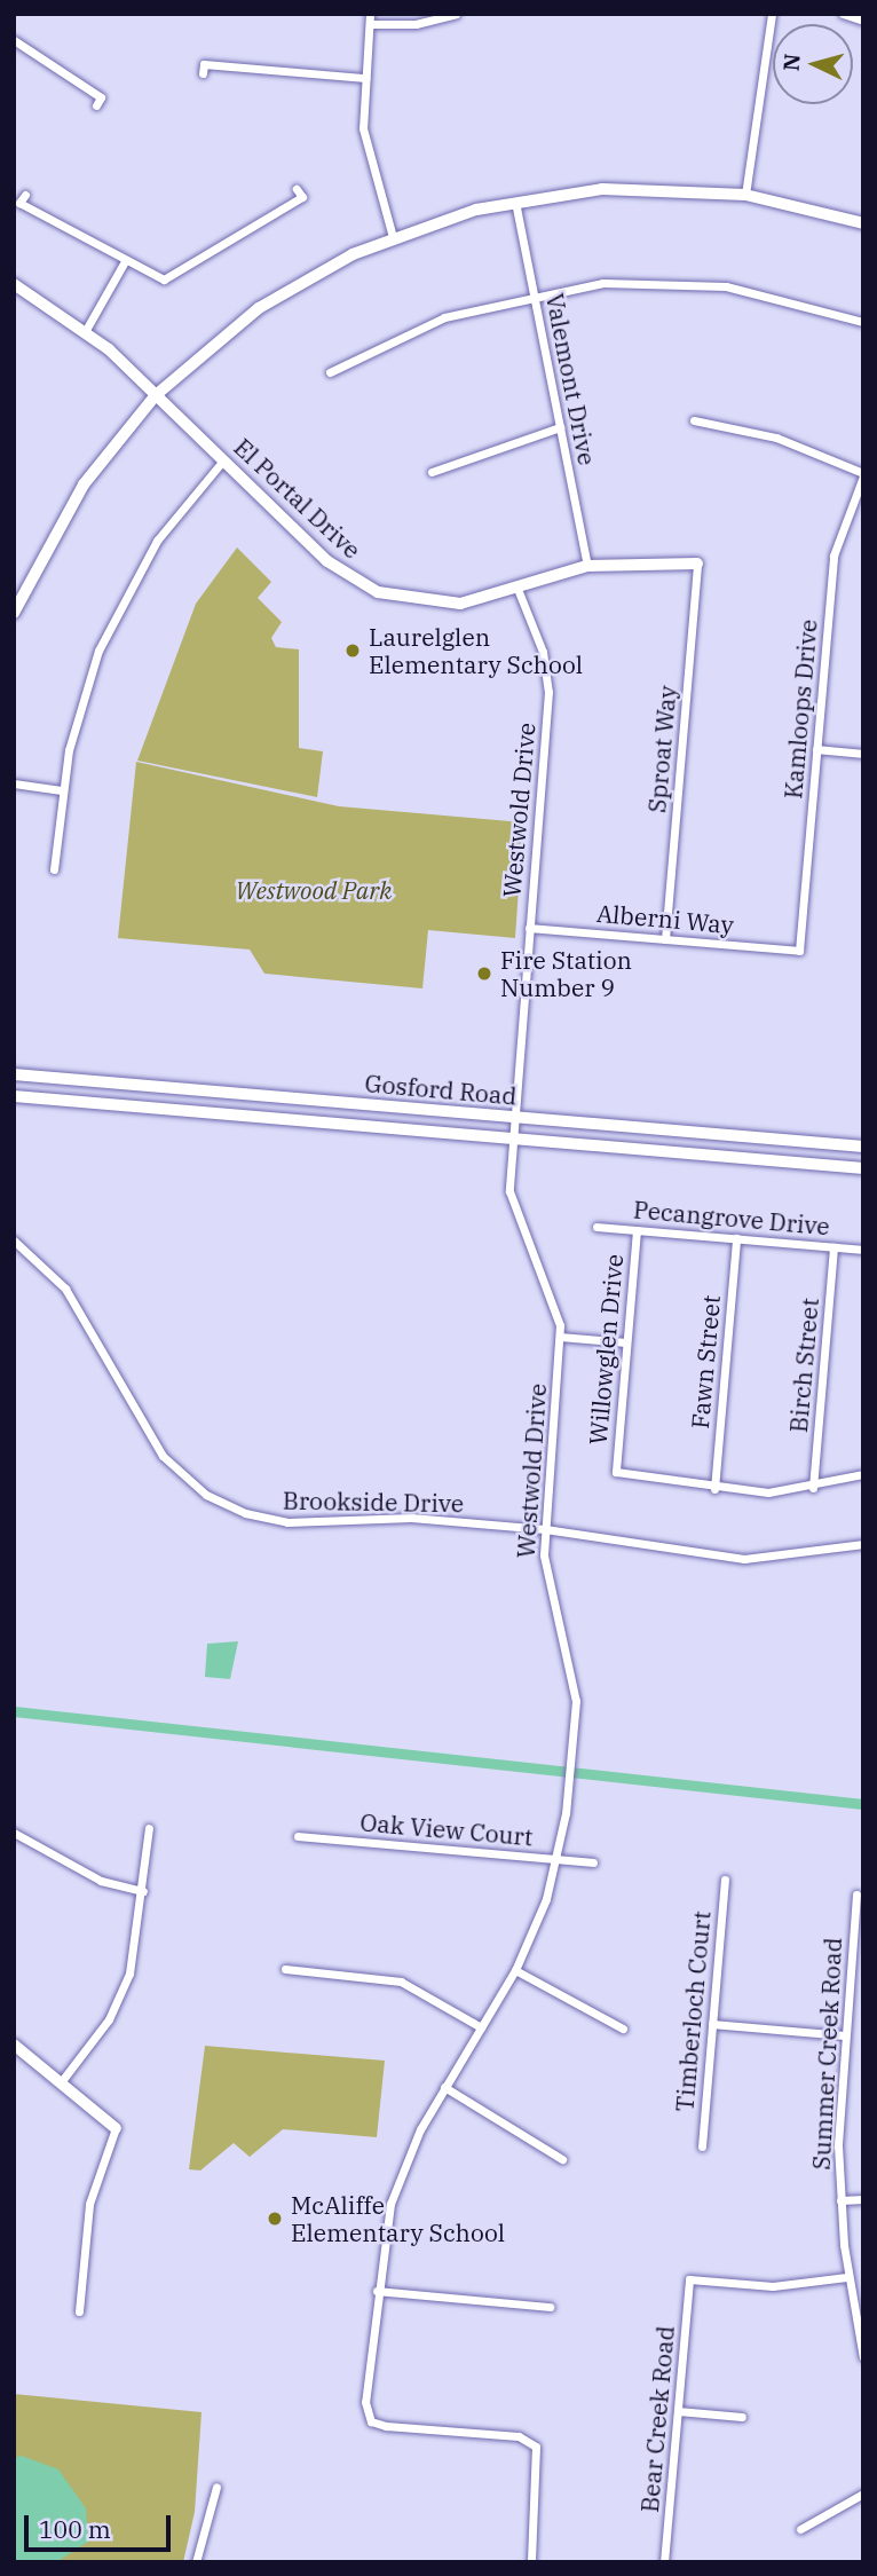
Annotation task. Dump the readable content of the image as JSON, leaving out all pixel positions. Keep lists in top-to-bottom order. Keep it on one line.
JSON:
{"streets":{"street":["Valemont Drive","El Portal Drive","Kamloops Drive","Sproat Way","Westwold Drive","Alberni Way","Gosford Road","Pecangrove Drive","Willowglen Drive","Fawn Street","Birch Street","Brookside Drive","Oak View Court","Timberloch Court","Summer Creek Road","Bear Creek Road"]},"crossings":[["Valemont Drive","El Portal Drive"],["El Portal Drive","Sproat Way"],["El Portal Drive","Westwold Drive"],["Kamloops Drive","Alberni Way"],["Sproat Way","Alberni Way"],["Westwold Drive","Alberni Way"],["Westwold Drive","Gosford Road"],["Westwold Drive","Brookside Drive"],["Westwold Drive","Oak View Court"],["Pecangrove Drive","Willowglen Drive"],["Pecangrove Drive","Fawn Street"],["Pecangrove Drive","Birch Street"],["Willowglen Drive","Fawn Street"],["Summer Creek Road","Bear Creek Road"]],"parks":["Westwood Park"],"places":["Laurelglen Elementary School","Fire Station Number 9","McAliffe Elementary School"],"scale_bar":"100 m","north":"left"}
